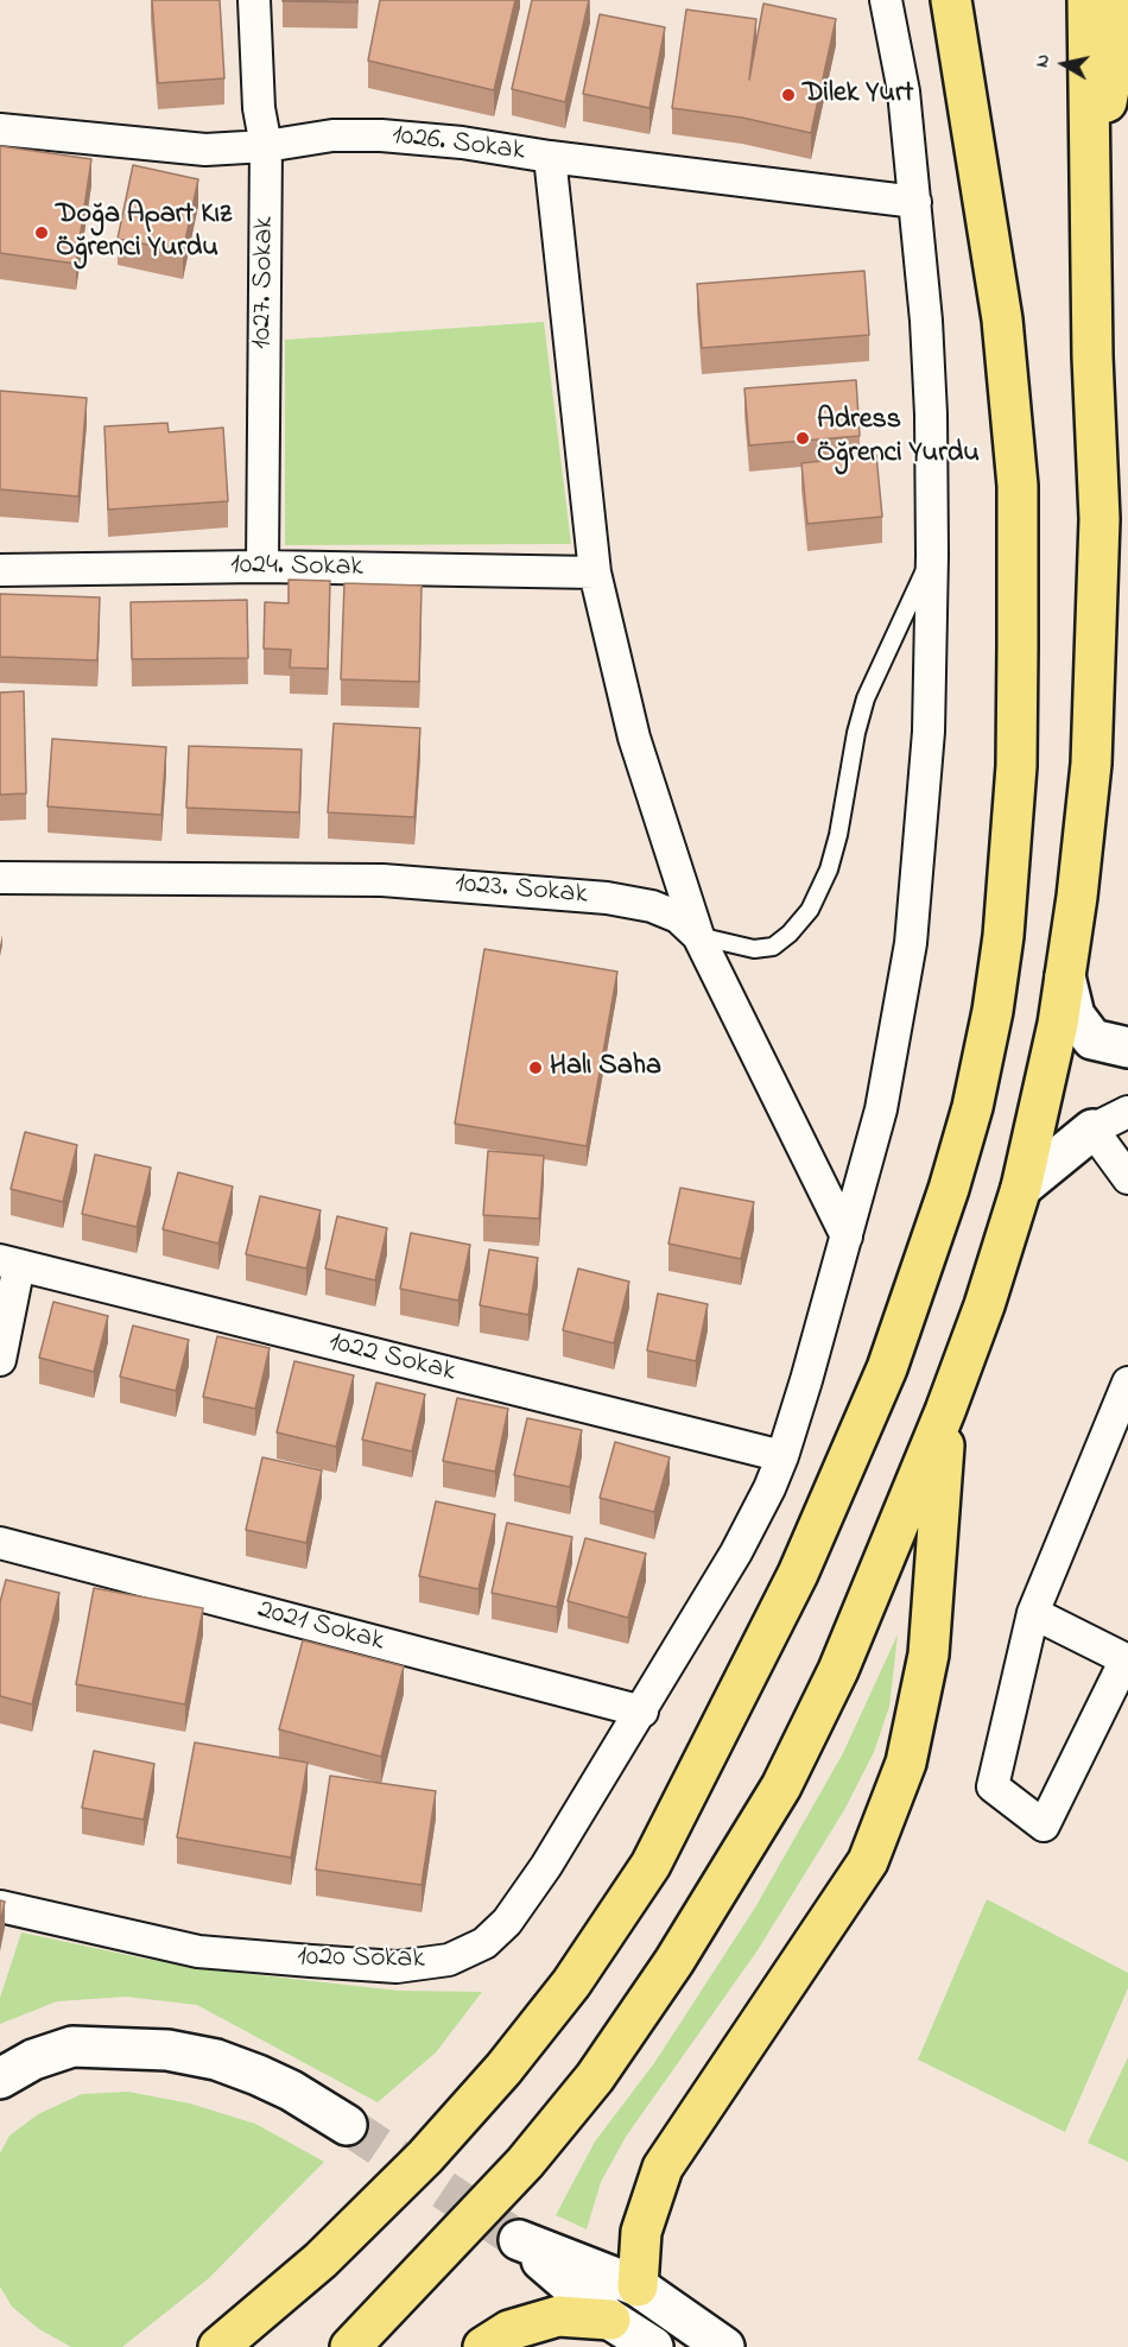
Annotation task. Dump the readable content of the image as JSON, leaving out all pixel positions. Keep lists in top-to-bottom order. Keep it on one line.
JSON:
{"streets":{"street":["1026. Sokak","1027. Sokak","1024. Sokak","1023. Sokak","1022 Sokak","2021 Sokak","1020 Sokak"]},"crossings":[["1026. Sokak","1027. Sokak"],["1026. Sokak","1020 Sokak"],["1027. Sokak","1024. Sokak"],["1023. Sokak","1020 Sokak"],["1022 Sokak","1020 Sokak"],["2021 Sokak","1020 Sokak"]],"places":["Dilek Yurt","Doğa Apart Kız Öğrenci Yurdu","Adress Öğrenci Yurdu","Halı Saha"],"north":"left"}
